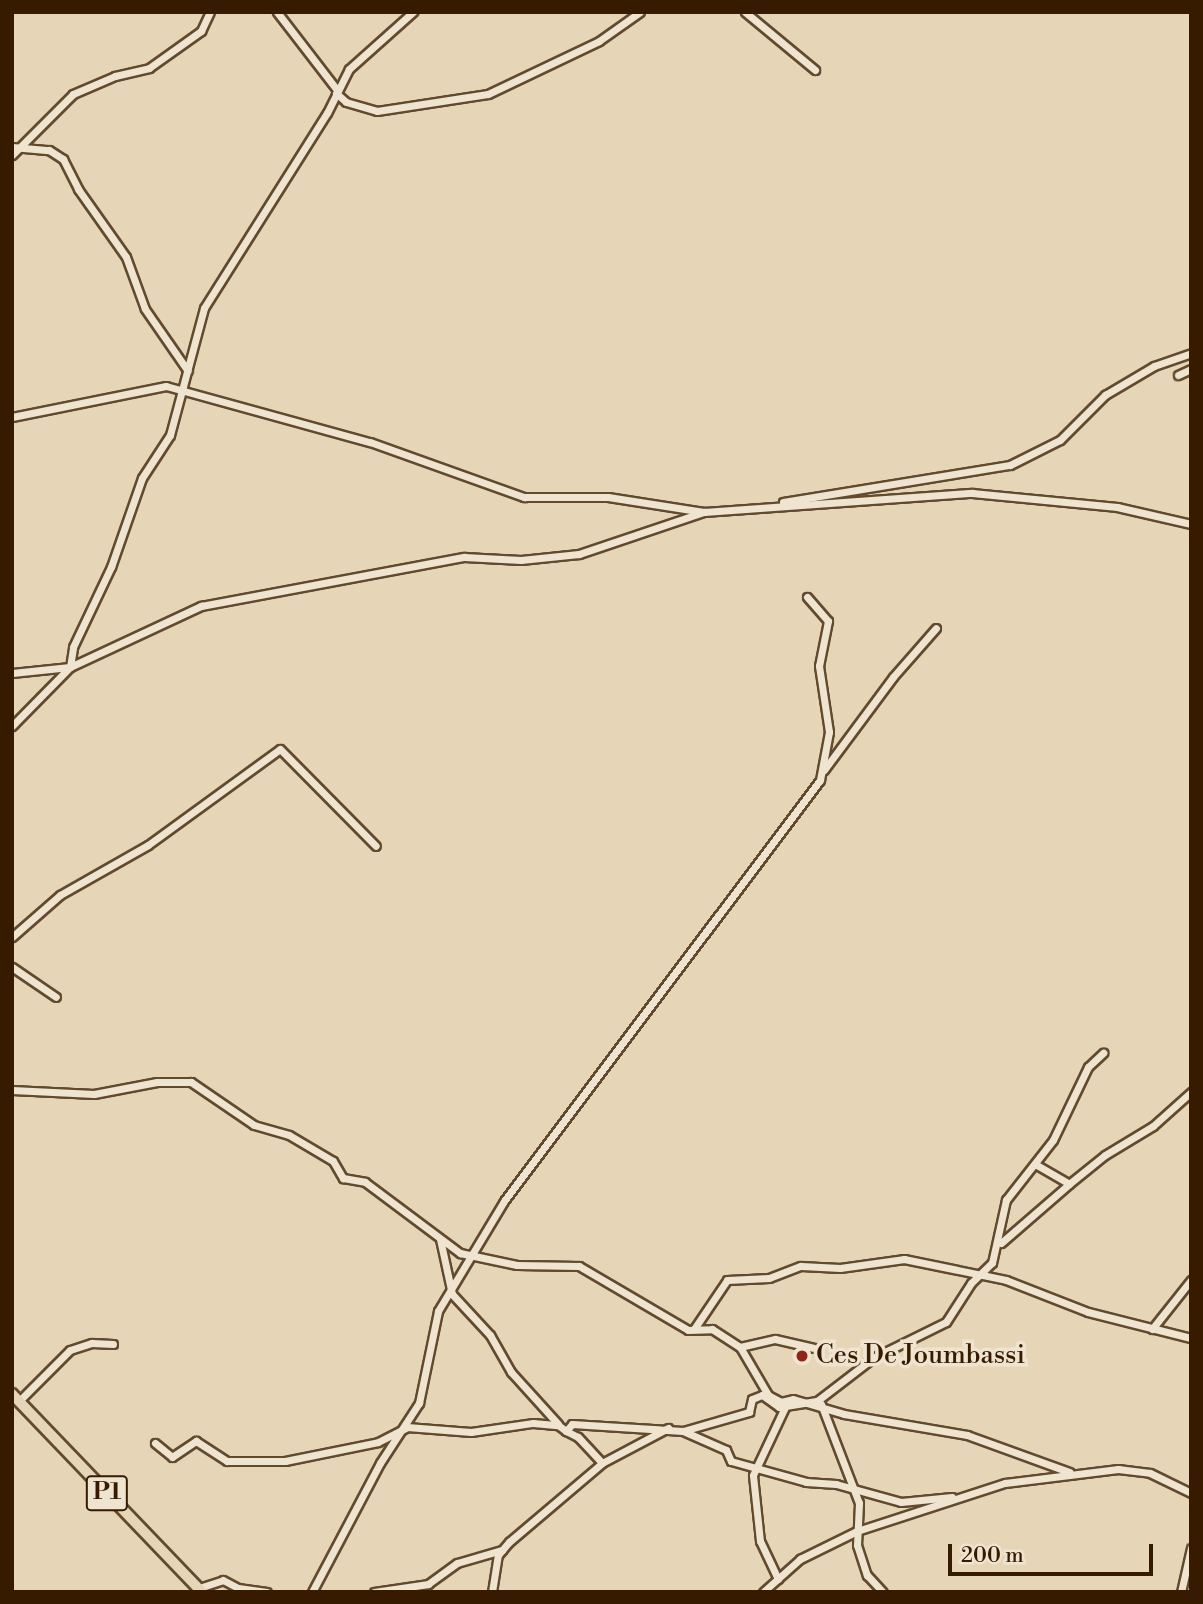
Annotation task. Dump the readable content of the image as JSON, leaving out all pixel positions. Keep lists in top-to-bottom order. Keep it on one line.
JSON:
{"streets":{"main road":["P1"]},"places":["Ces De Joumbassi"],"scale_bar":"200 m"}
